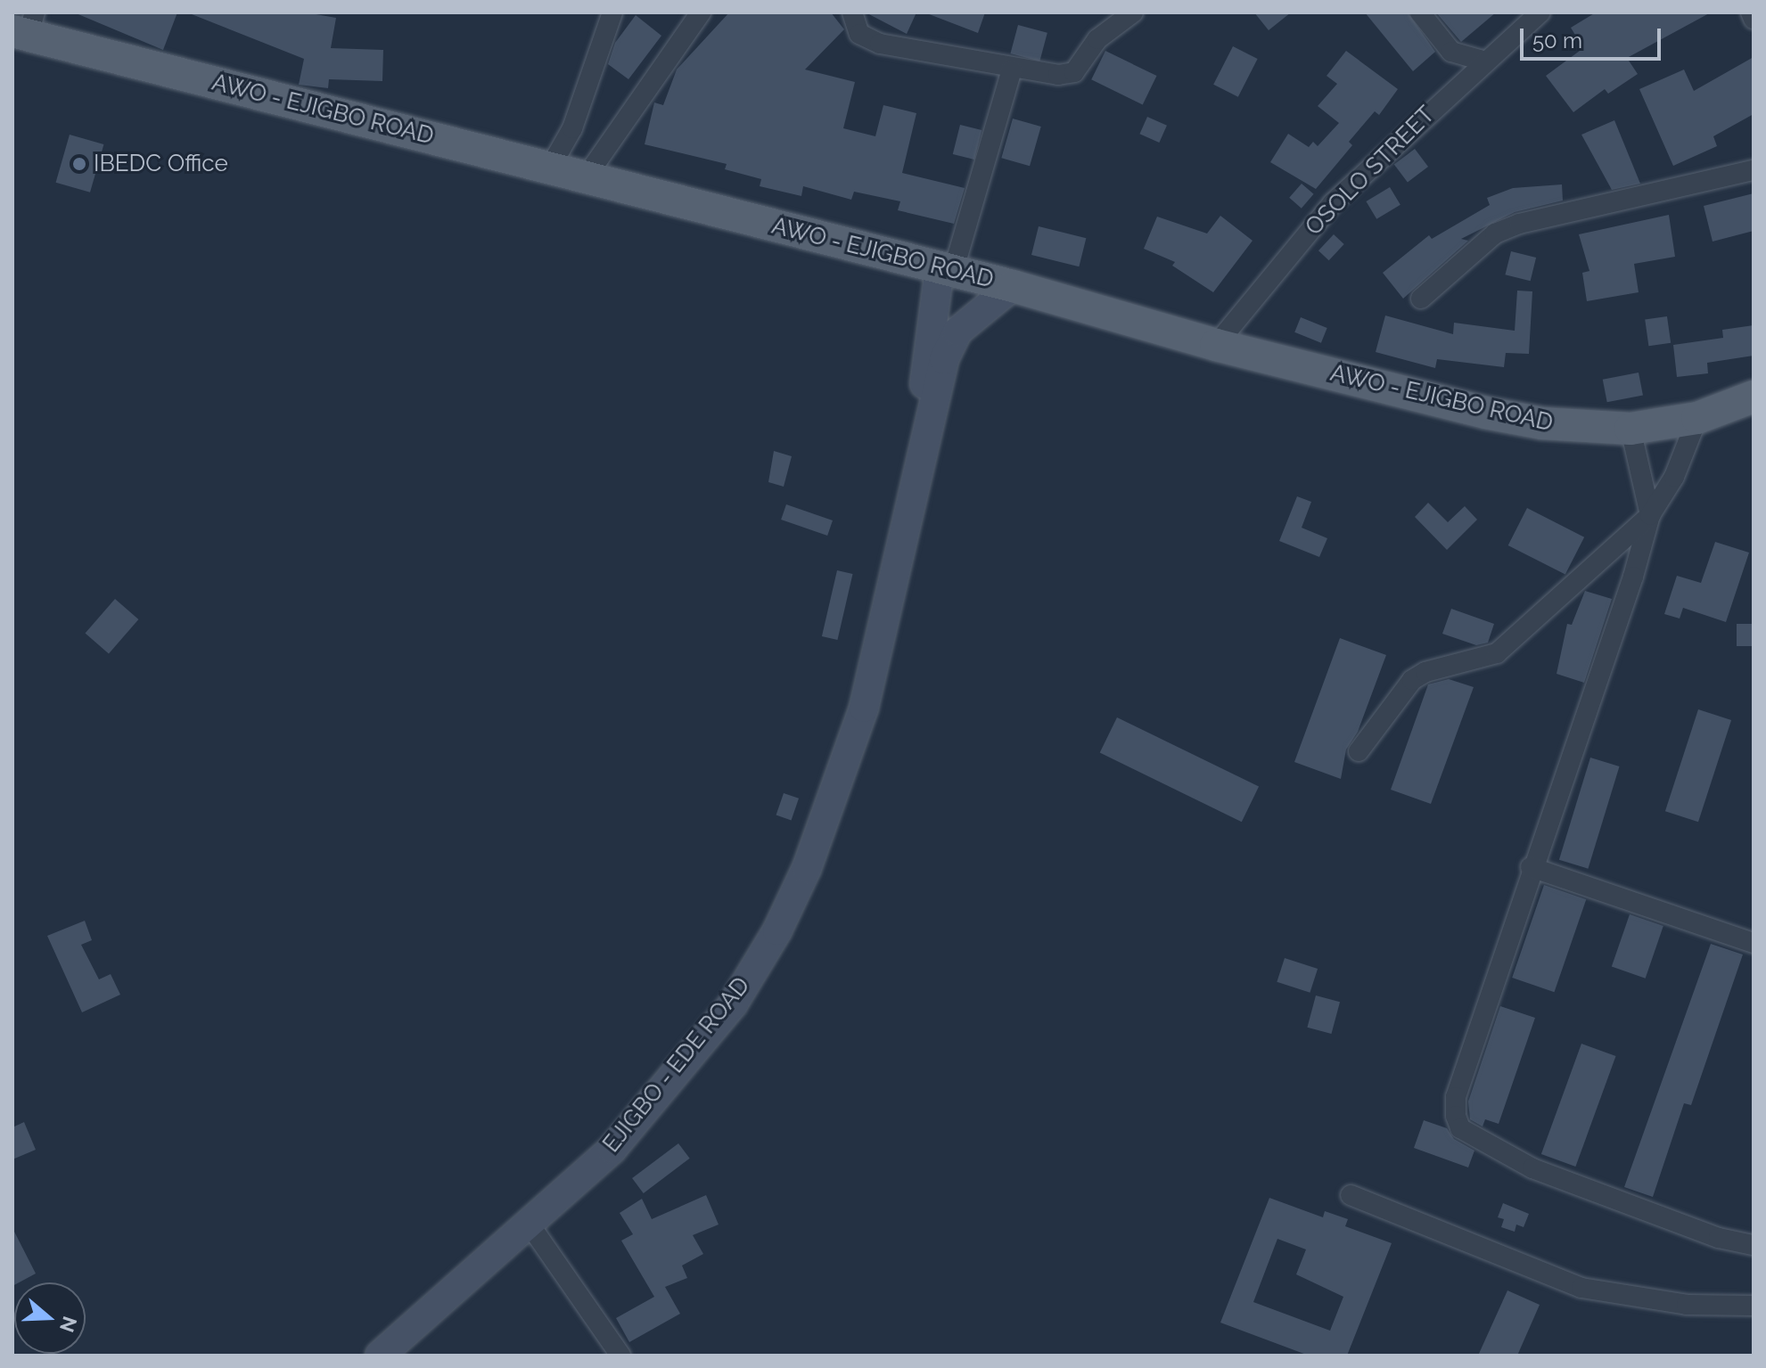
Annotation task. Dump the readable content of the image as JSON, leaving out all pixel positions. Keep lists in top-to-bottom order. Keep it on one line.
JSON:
{"streets":{"main road":["AWO - EJIGBO ROAD","EJIGBO - EDE ROAD"],"street":["OSOLO STREET"]},"crossings":[["AWO - EJIGBO ROAD","OSOLO STREET"],["AWO - EJIGBO ROAD","EJIGBO - EDE ROAD"]],"places":["IBEDC Office"],"scale_bar":"50 m","north":"right"}
